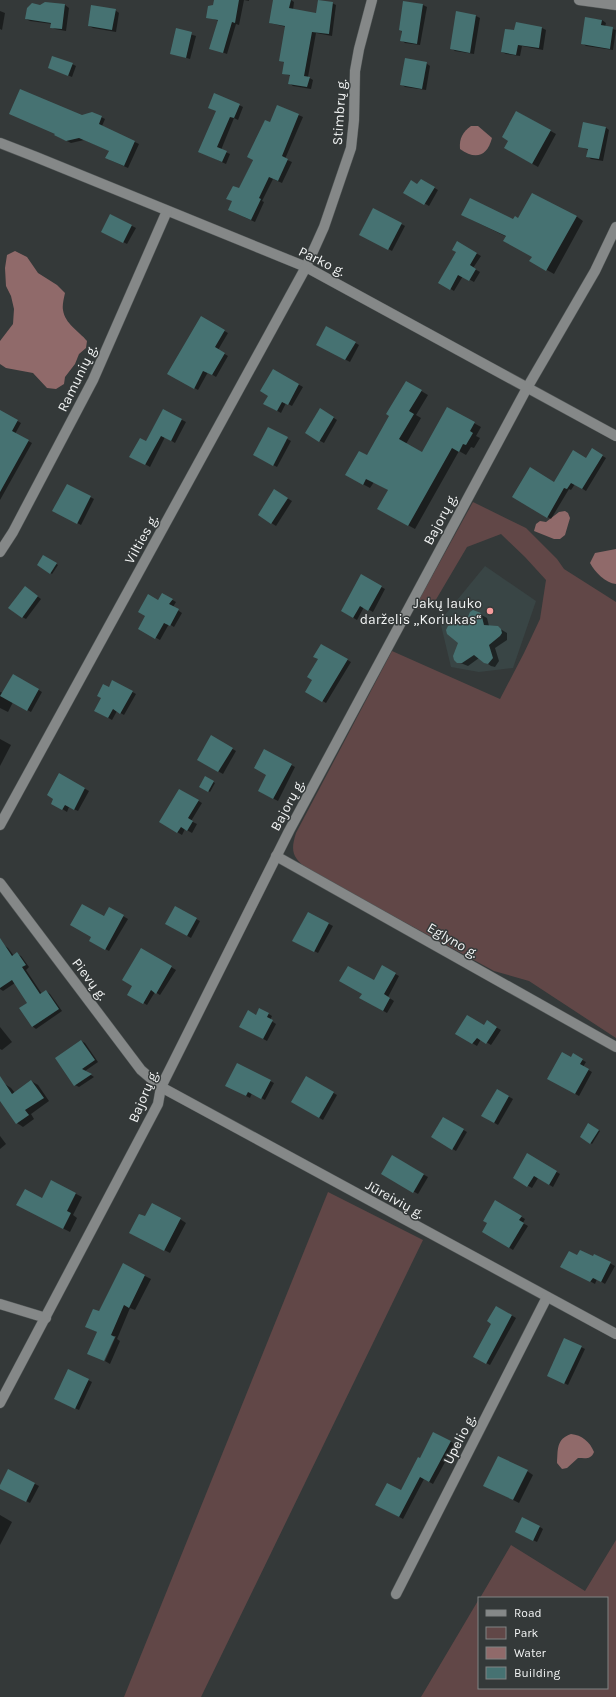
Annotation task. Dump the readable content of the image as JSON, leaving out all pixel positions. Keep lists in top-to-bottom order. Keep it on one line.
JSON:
{"streets":{"street":["Stimbrų g.","Parko g.","Ramunių g.","Bajorų g.","Vilties g.","Eglyno g.","Pievų g.","Jūreivių g.","Upelio g."]},"crossings":[["Stimbrų g.","Parko g."],["Stimbrų g.","Vilties g."],["Parko g.","Ramunių g."],["Parko g.","Bajorų g."],["Parko g.","Vilties g."],["Bajorų g.","Eglyno g."],["Bajorų g.","Pievų g."],["Bajorų g.","Jūreivių g."],["Pievų g.","Jūreivių g."],["Jūreivių g.","Upelio g."]],"places":["Jakų lauko darželis „Koriukas“"],"legend":["Road","Park","Water","Building"]}
